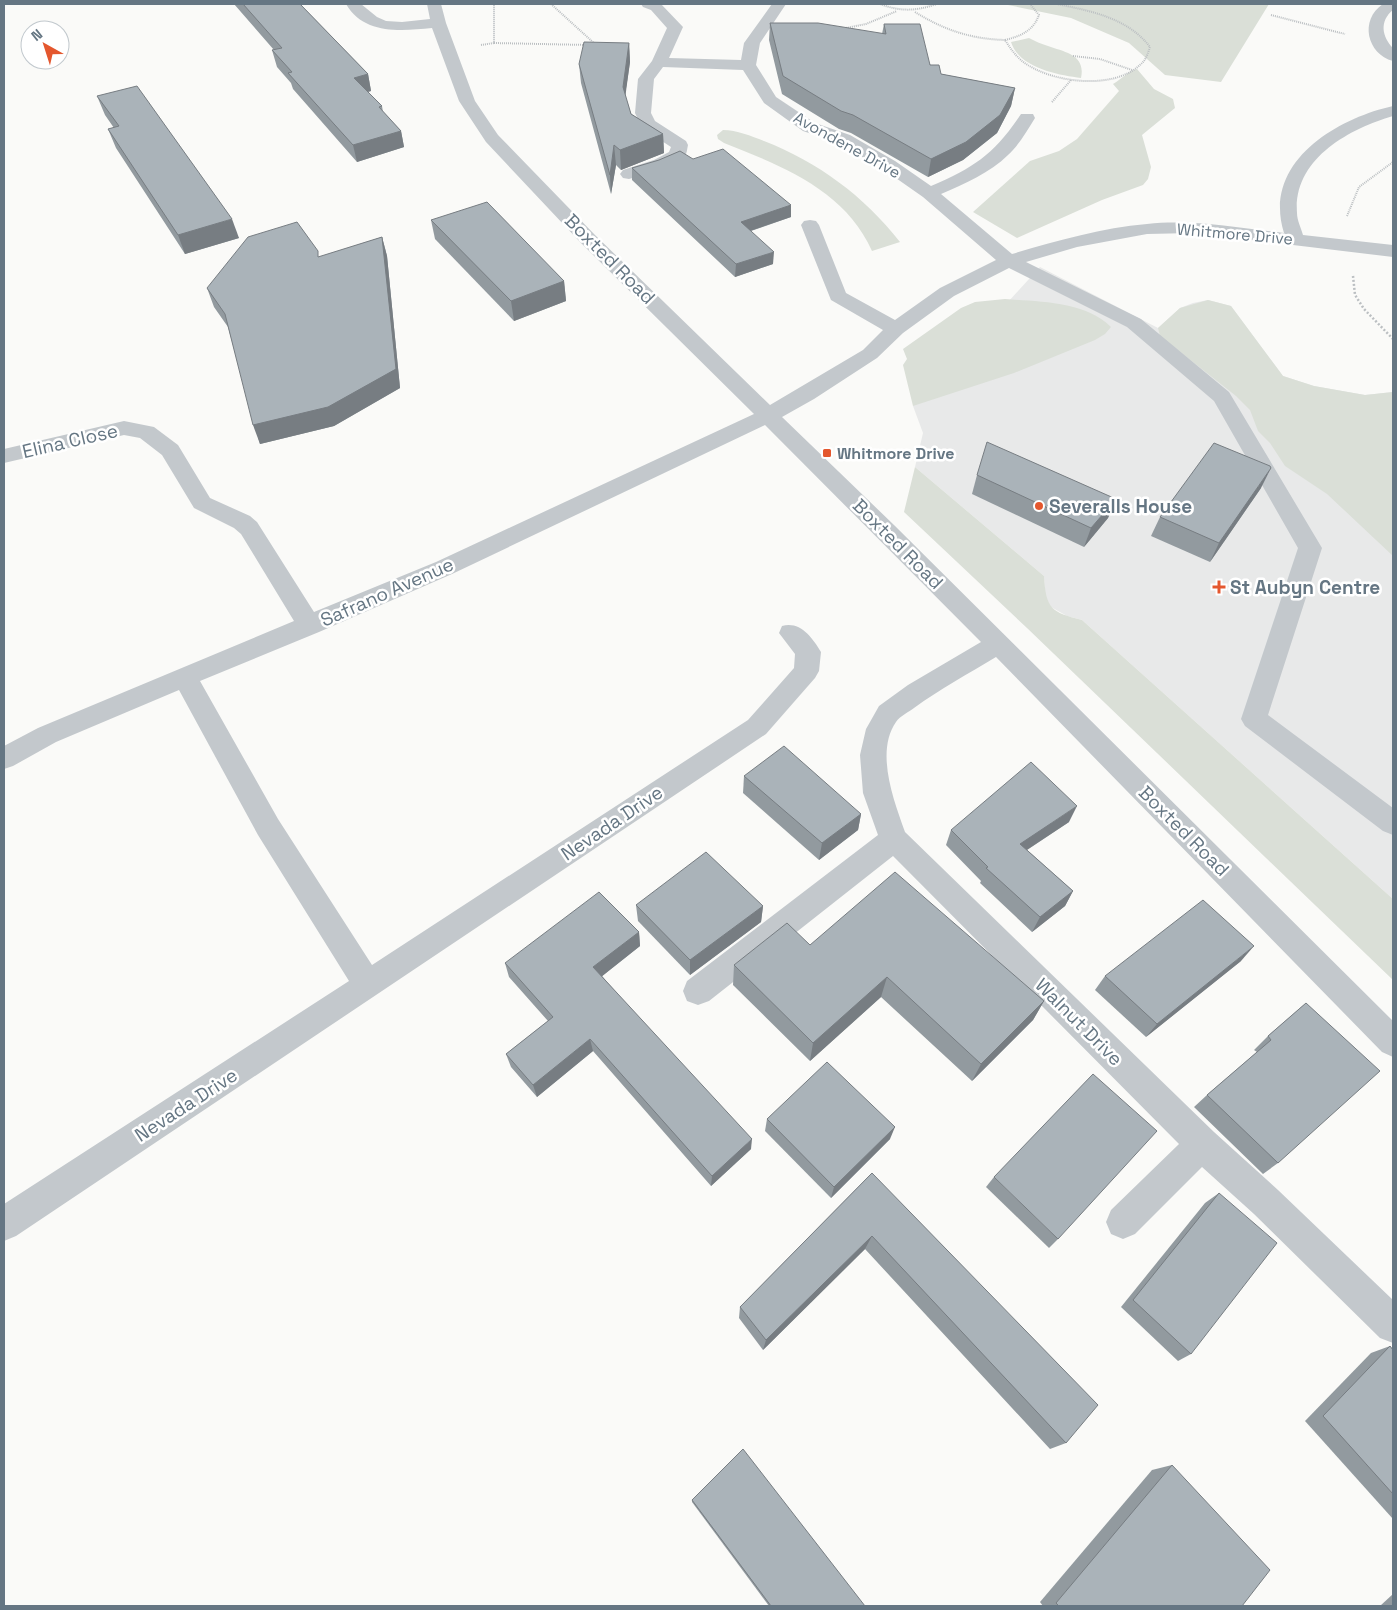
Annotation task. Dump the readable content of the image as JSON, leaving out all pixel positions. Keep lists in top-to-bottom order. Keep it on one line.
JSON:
{"streets":{"street":["Avondene Drive","Whitmore Drive","Boxted Road","Elina Close","Safrano Avenue","Nevada Drive","Walnut Drive"]},"crossings":[["Avondene Drive","Whitmore Drive"],["Whitmore Drive","Boxted Road"],["Whitmore Drive","Safrano Avenue"],["Boxted Road","Safrano Avenue"],["Boxted Road","Walnut Drive"],["Elina Close","Safrano Avenue"]],"places":{"transit":["Whitmore Drive"],"other":["Severalls House"],"health":["St Aubyn Centre"]},"north":"top left"}
